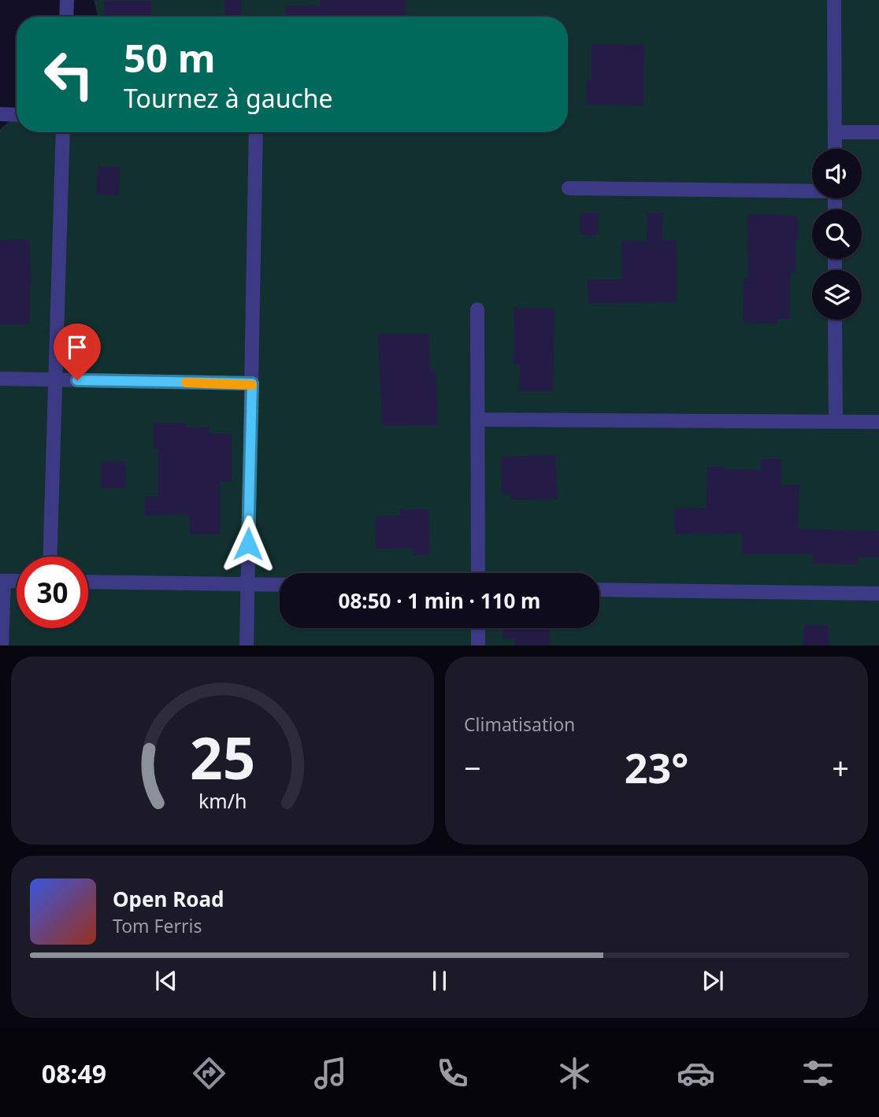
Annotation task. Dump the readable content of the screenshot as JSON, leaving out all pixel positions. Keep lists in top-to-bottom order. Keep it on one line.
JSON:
{"page":{"turn":["50 m","Tournez à gauche"],"limit":"30","trip":"08:50 · 1 min · 110 m","tile":"Climatisation","heat":["−","23°","+"],"song":["Open Road","Tom Ferris"],"tabs":"08:49","gauge":["25","km/h"]}}
